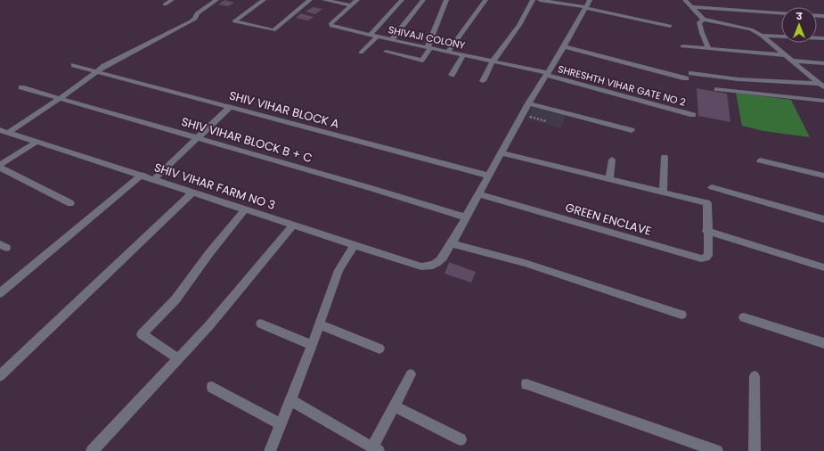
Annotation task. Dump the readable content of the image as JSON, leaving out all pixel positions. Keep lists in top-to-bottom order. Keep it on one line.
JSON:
{"streets":{"street":["SHIVAJI COLONY","SHRESHTH VIHAR GATE NO 2","SHIV VIHAR BLOCK A","SHIV VIHAR BLOCK B + C","SHIV VIHAR FARM NO 3","GREEN ENCLAVE"]},"crossings":[["SHIVAJI COLONY","SHRESHTH VIHAR GATE NO 2"]],"north":"top"}
